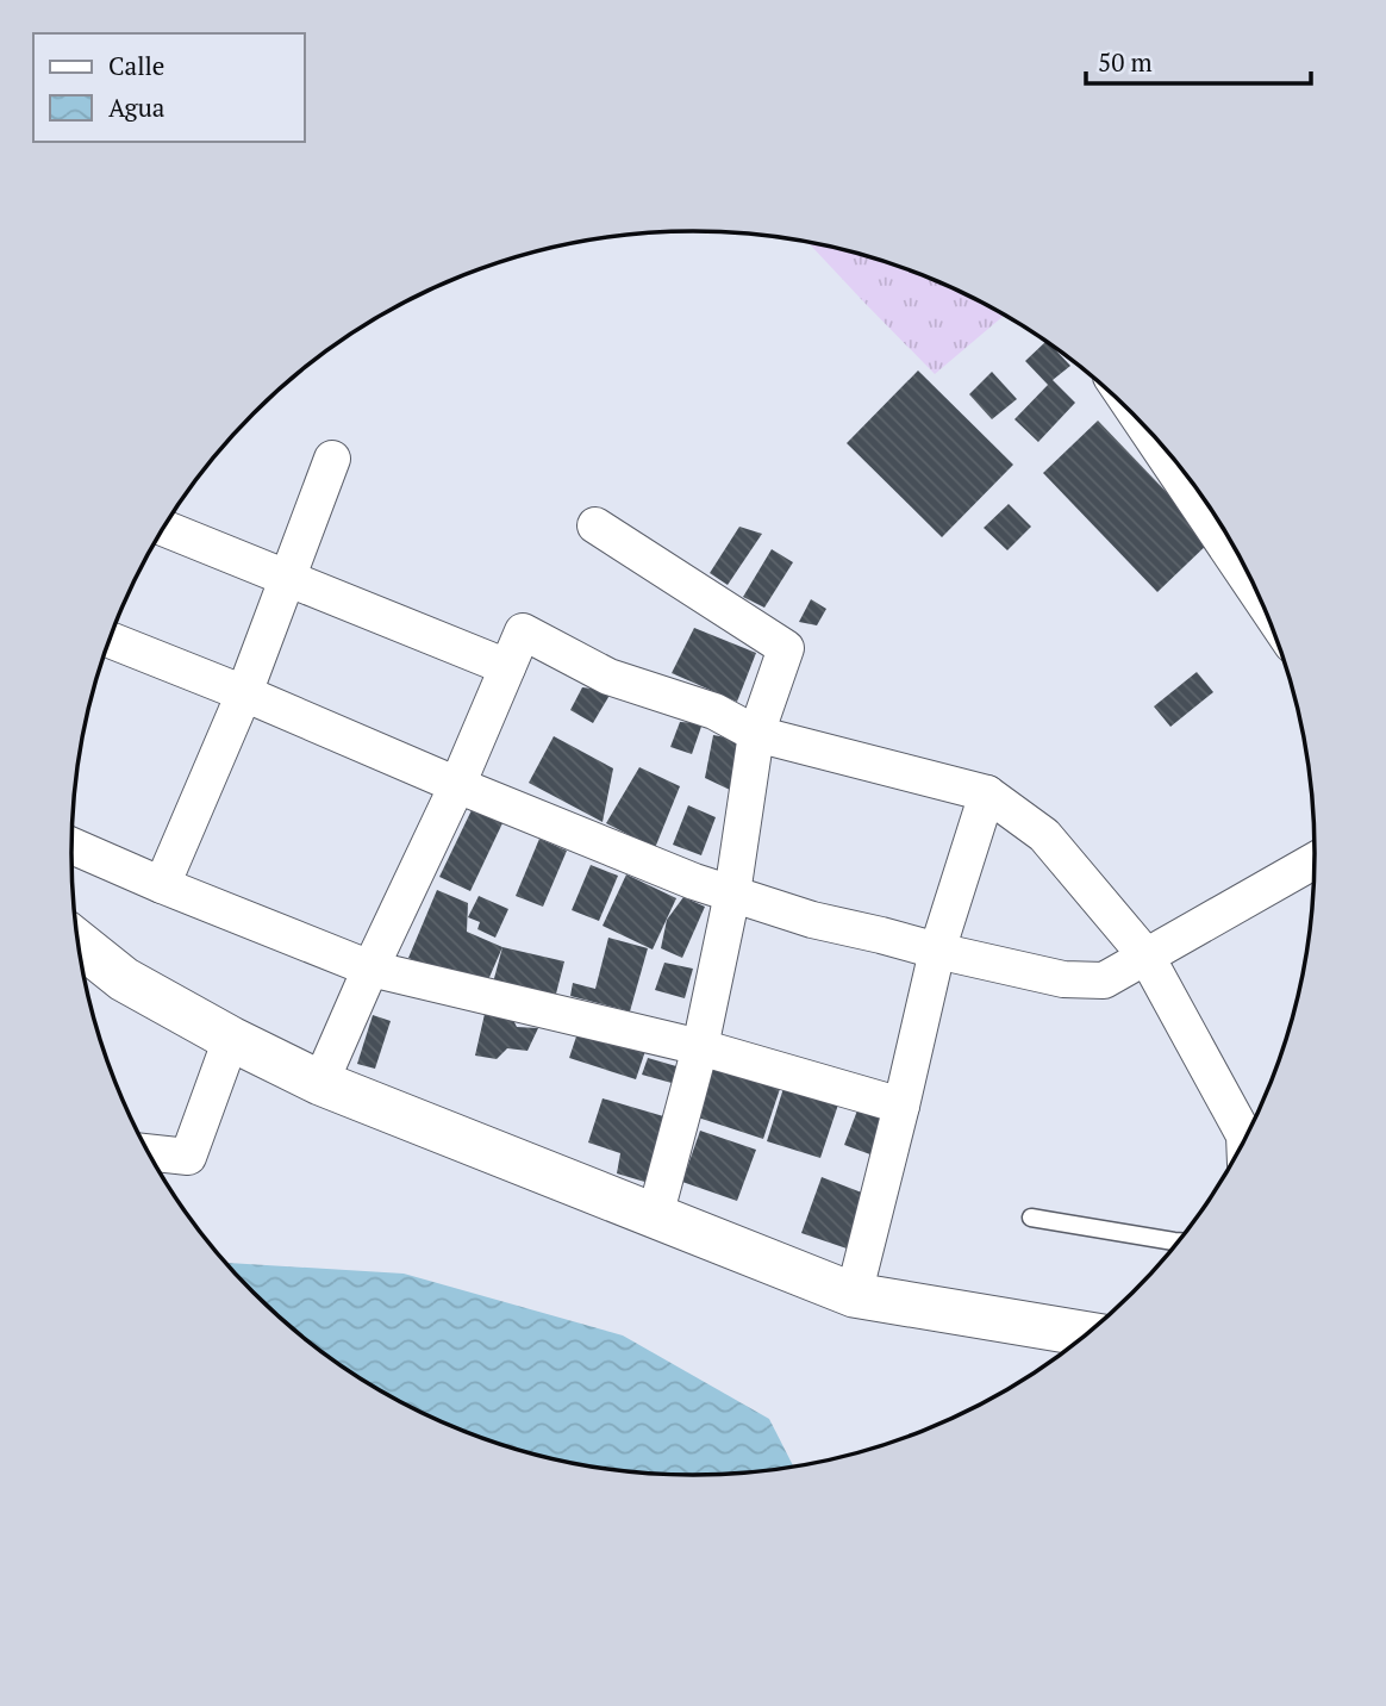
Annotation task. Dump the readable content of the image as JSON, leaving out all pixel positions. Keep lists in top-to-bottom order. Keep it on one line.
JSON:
{"legend":["Calle","Agua"],"scale_bar":"50 m"}
